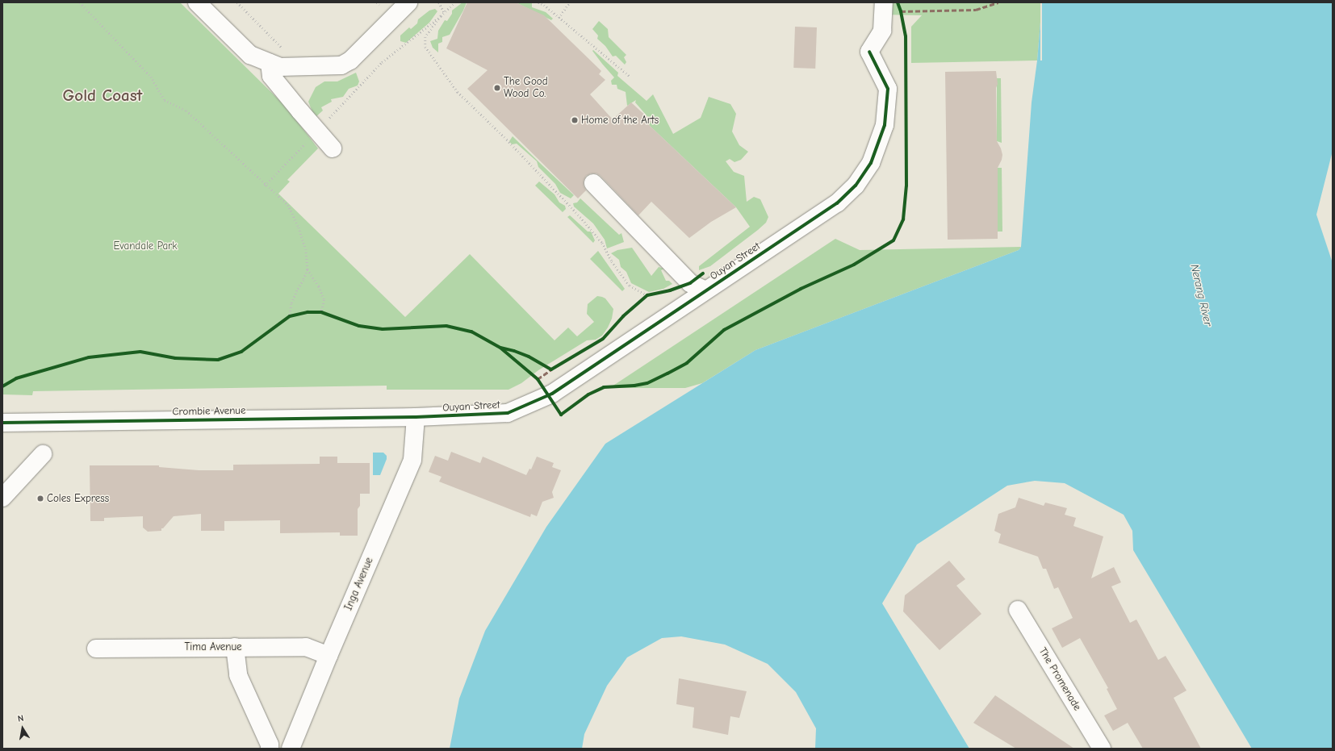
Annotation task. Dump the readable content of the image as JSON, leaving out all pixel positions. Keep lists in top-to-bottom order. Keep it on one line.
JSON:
{"streets":{"street":["Ouyan Street","Crombie Avenue","Inga Avenue","Tima Avenue","The Promenade"]},"crossings":[["Ouyan Street","Crombie Avenue"],["Ouyan Street","Inga Avenue"],["Crombie Avenue","Inga Avenue"],["Inga Avenue","Tima Avenue"]],"districts":["Gold Coast"],"water":["Nerang River"],"parks":["Evandale Park"],"places":["The Good Wood Co.","Home of the Arts","Coles Express"],"north":"top"}
